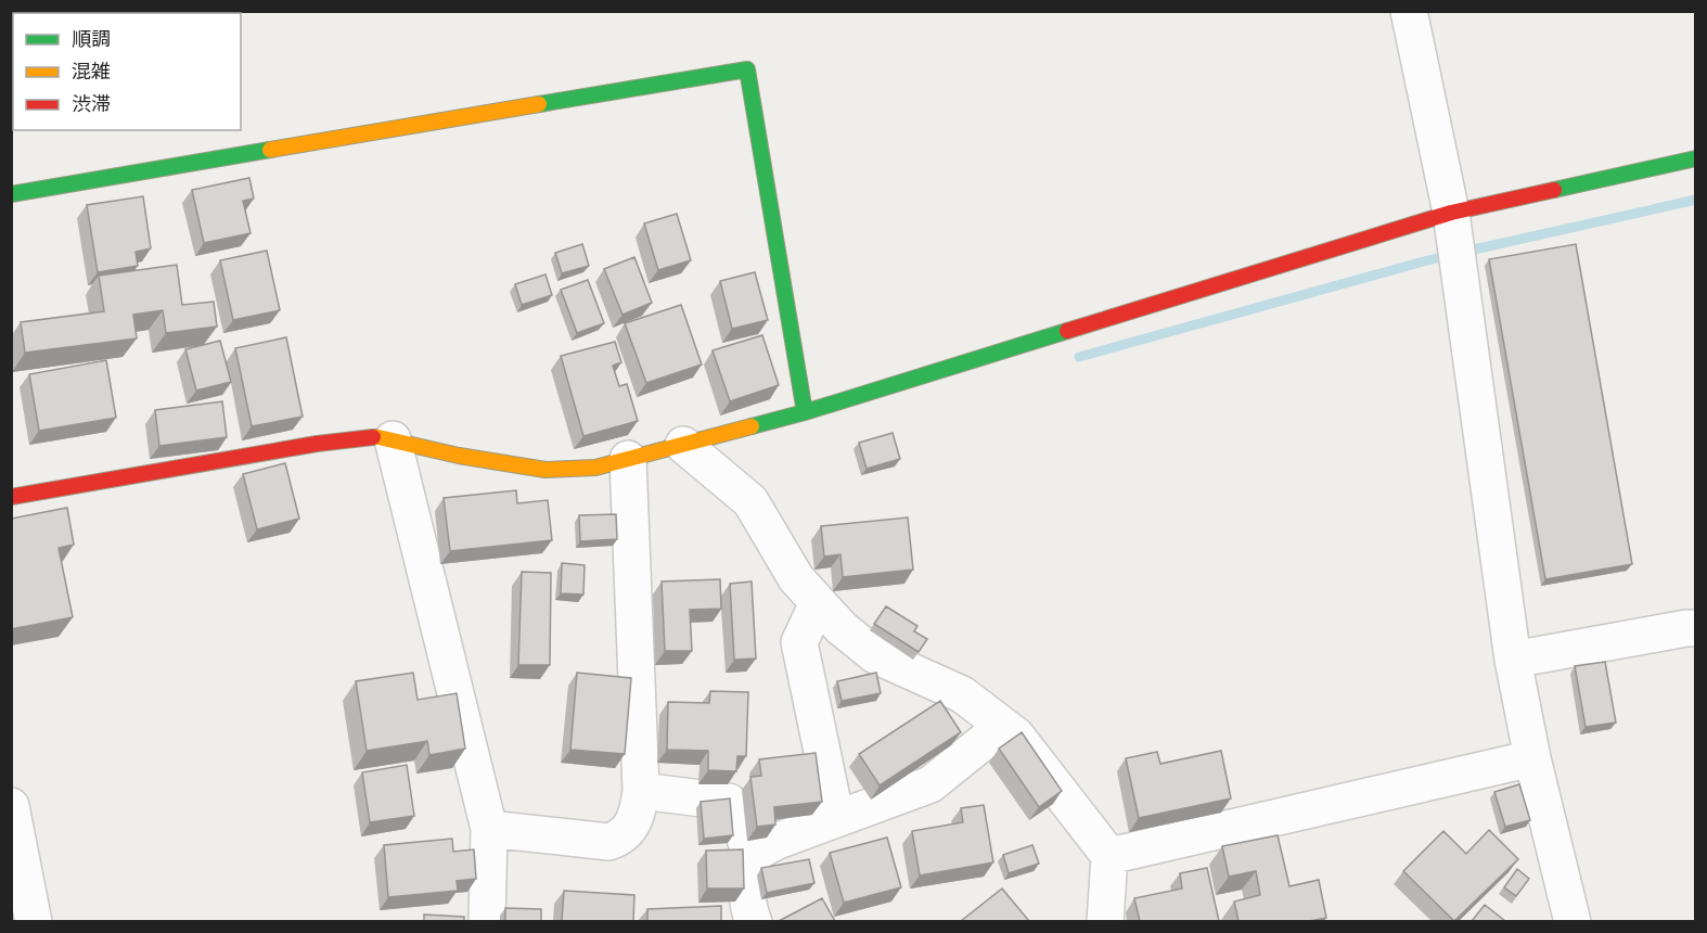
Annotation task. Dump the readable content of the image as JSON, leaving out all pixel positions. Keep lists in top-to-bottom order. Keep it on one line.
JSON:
{"legend":["順調","混雑","渋滞"]}
